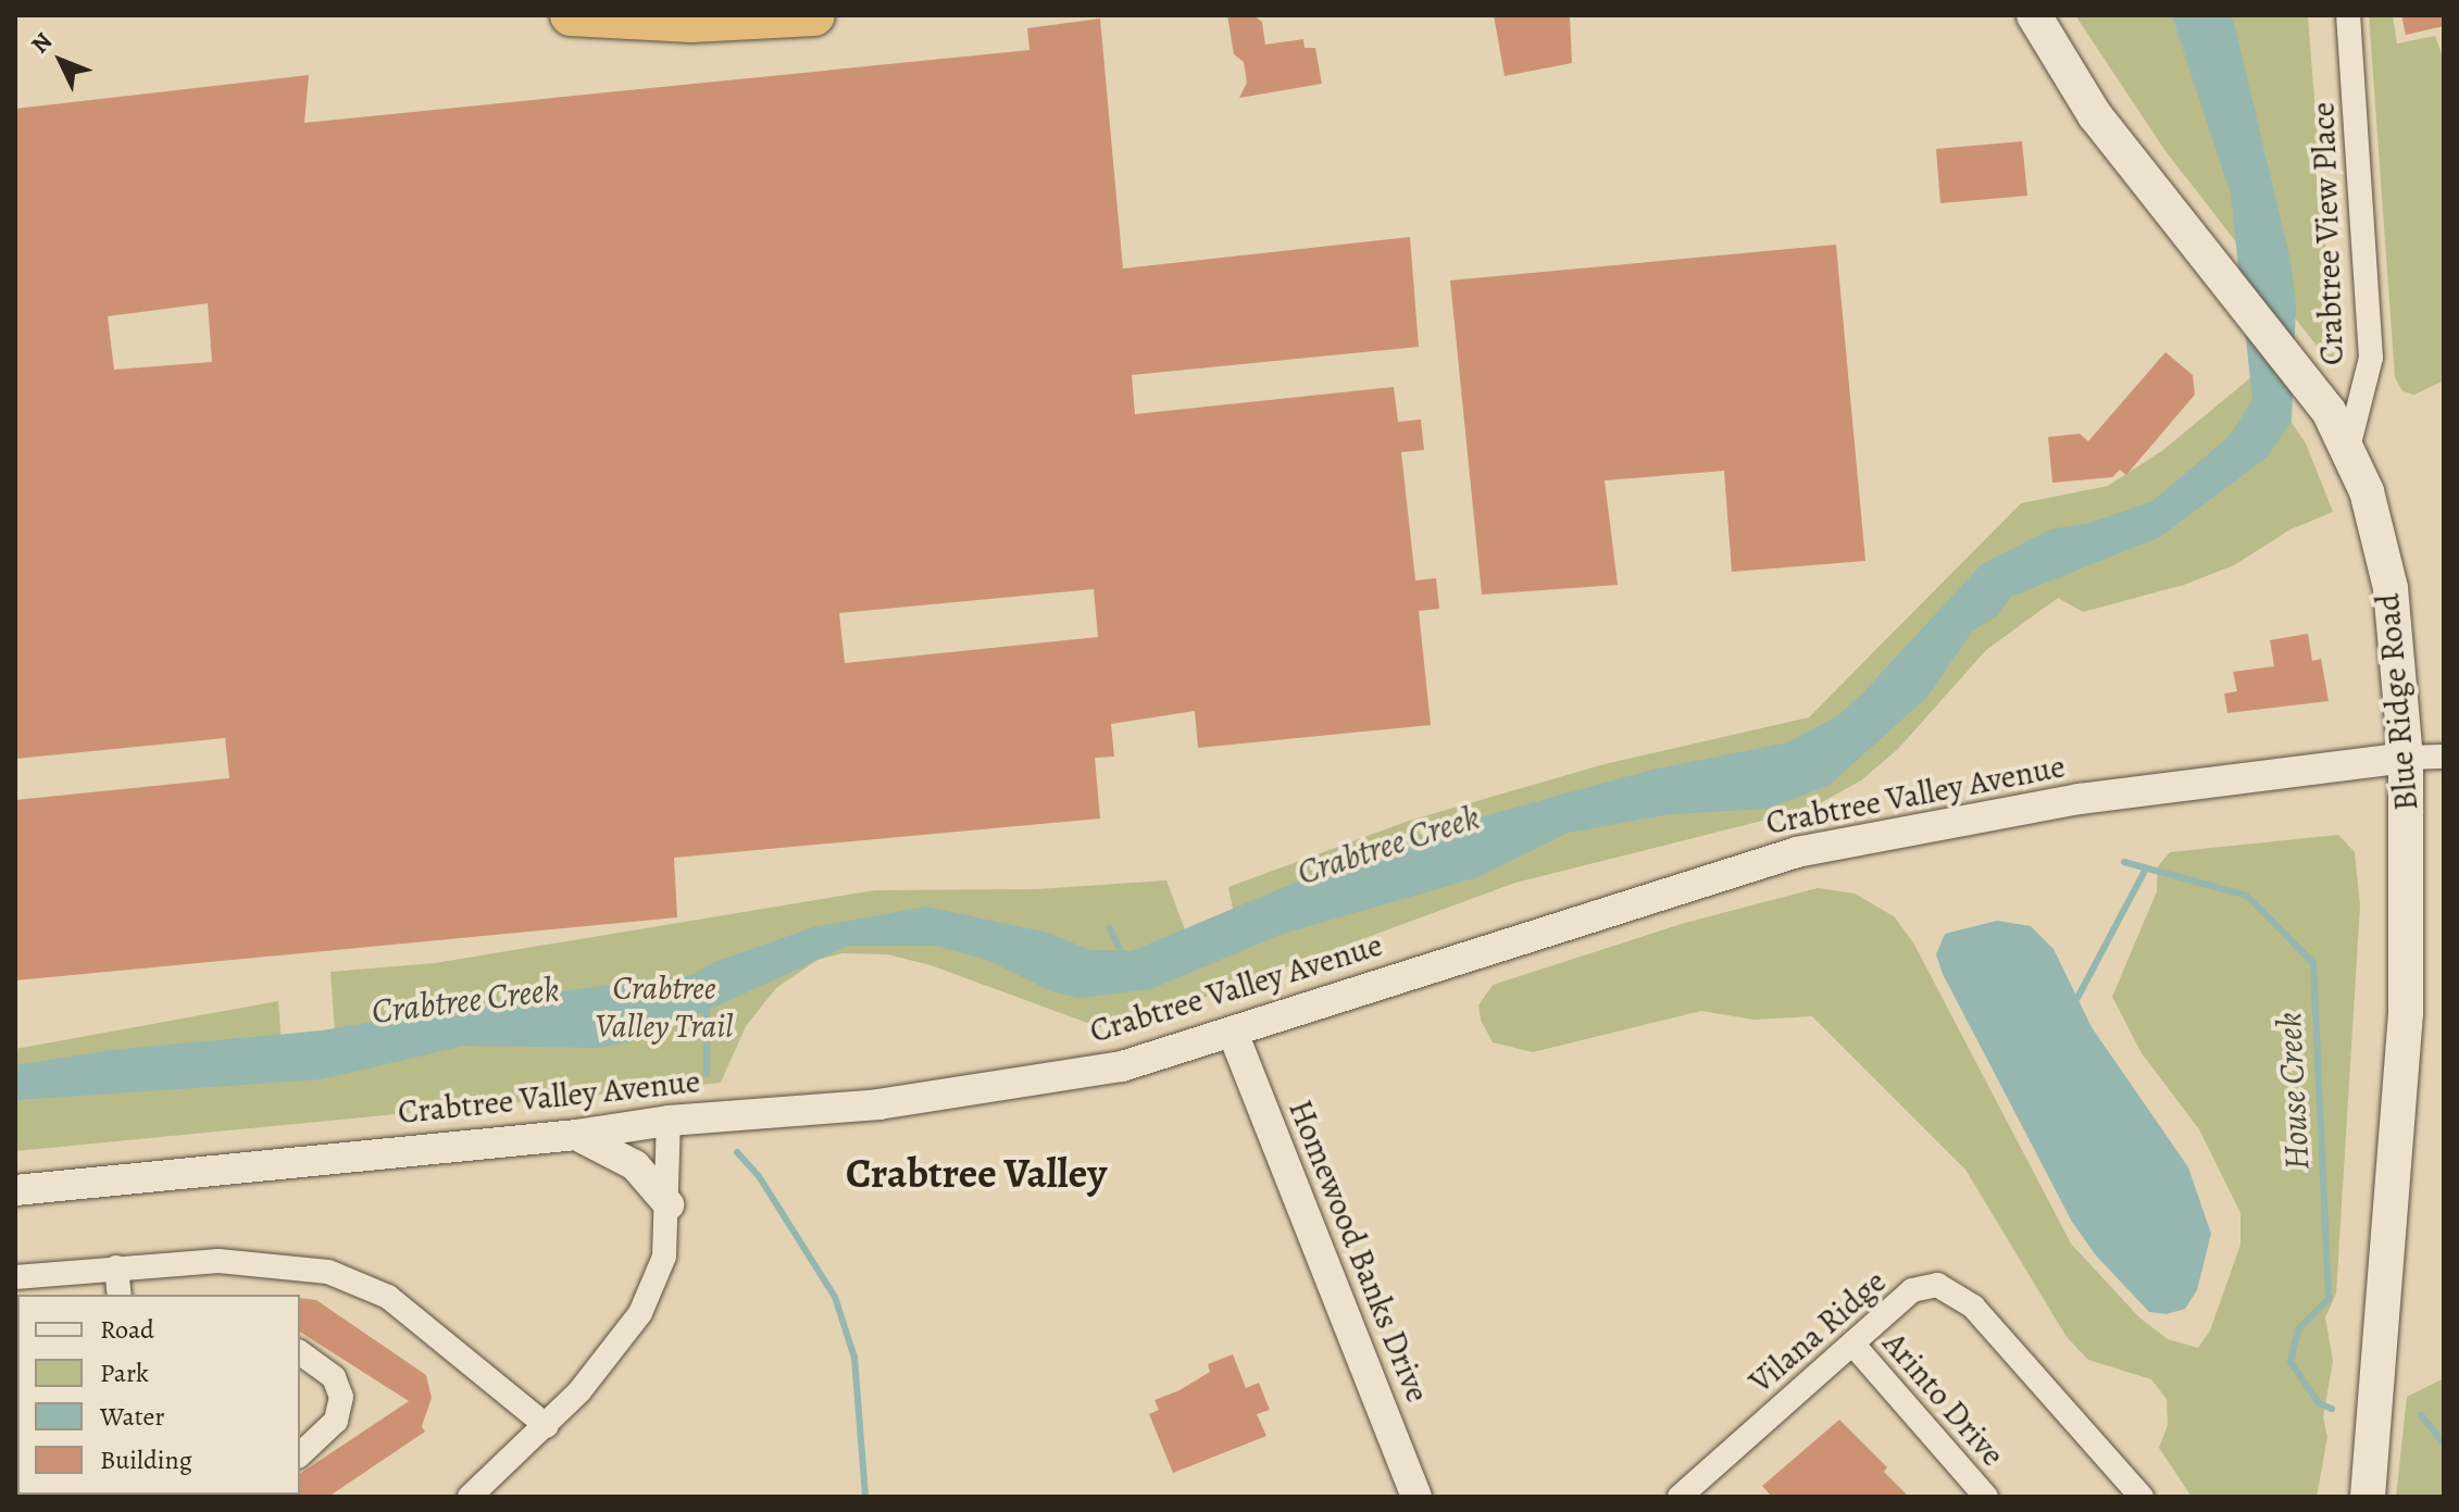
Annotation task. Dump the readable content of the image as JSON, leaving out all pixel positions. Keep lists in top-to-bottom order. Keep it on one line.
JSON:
{"streets":{"main road":["Blue Ridge Road"],"street":["Crabtree View Place","Crabtree Valley Avenue","Homewood Banks Drive","Vilana Ridge","Arinto Drive"]},"crossings":[["Crabtree View Place","Blue Ridge Road"],["Blue Ridge Road","Crabtree Valley Avenue"],["Crabtree Valley Avenue","Homewood Banks Drive"],["Vilana Ridge","Arinto Drive"]],"districts":["Crabtree Valley"],"water":["Crabtree Creek","House Creek"],"parks":["Crabtree Valley Trail"],"legend":["Road","Park","Water","Building"],"north":"top left"}
